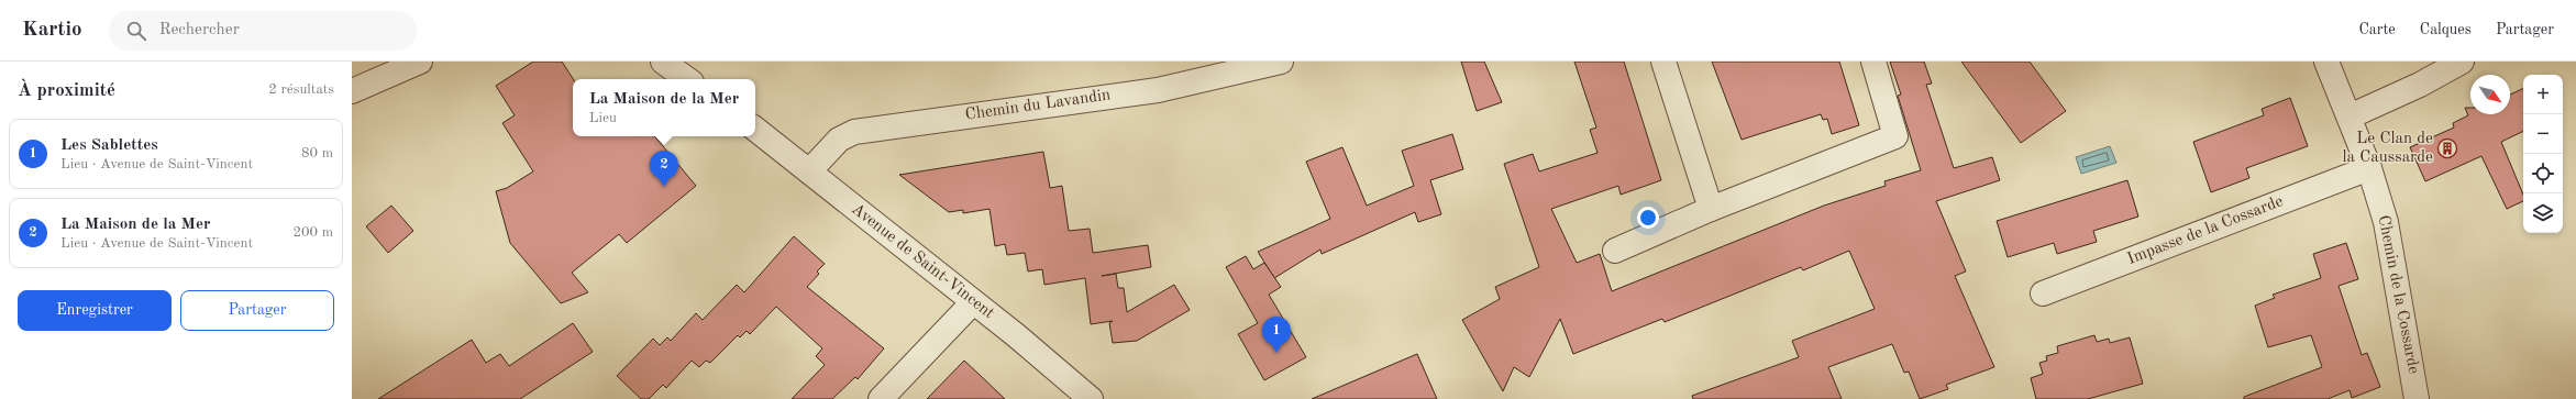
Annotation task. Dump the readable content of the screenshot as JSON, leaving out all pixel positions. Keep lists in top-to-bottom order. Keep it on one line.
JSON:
{"streets":{"street":["Chemin du Lavandin","Impasse de la Cossarde","Avenue de Saint-Vincent","Chemin de la Cossarde"]},"crossings":[["Chemin du Lavandin","Avenue de Saint-Vincent"],["Impasse de la Cossarde","Chemin de la Cossarde"]],"places":{"building":["Le Clan de la Caussarde"]},"north":"bottom right","page":{"header":"Kartio","search":"Rechercher","nav":["Carte","Calques","Partager"],"heading":["À proximité","2 résultats"],"map_buttons":["+","−"],"popup":["La Maison de la Mer","Lieu"],"list":[{"mark":"1","name":"Les Sablettes","note":"Lieu · Avenue de Saint-Vincent","value":"80 m"},{"mark":"2","name":"La Maison de la Mer","note":"Lieu · Avenue de Saint-Vincent","value":"200 m"}],"pins":["2","1"],"buttons":["Enregistrer","Partager"]}}
